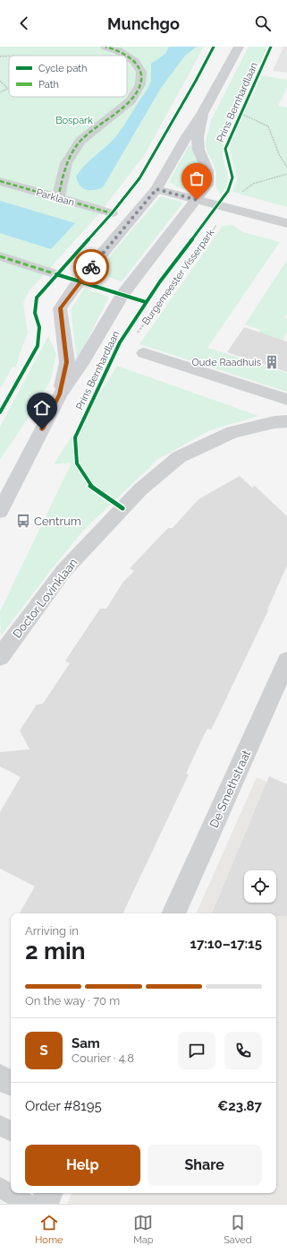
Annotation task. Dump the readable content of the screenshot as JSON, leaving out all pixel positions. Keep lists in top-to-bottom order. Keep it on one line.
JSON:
{"streets":{"main road":["Prins Bernhardlaan"],"street":["Parklaan","Doctor Lovinklaan","De Smethstraat"],"cycle path":["Burgemeester Visserpark"]},"parks":["Bospark"],"places":{"building":["Oude Raadhuis"],"bus stop":["Centrum"]},"legend":["Cycle path","Path"],"page":{"header":"Munchgo","heading":["2 min","Arriving in","17:10–17:15"],"panel":["Sam","Courier · 4.8","Order #8195","€23.87"],"bar":"On the way · 70 m","round":"S","buttons":["Help","Share"],"tabs":["Home","Map","Saved"]}}
